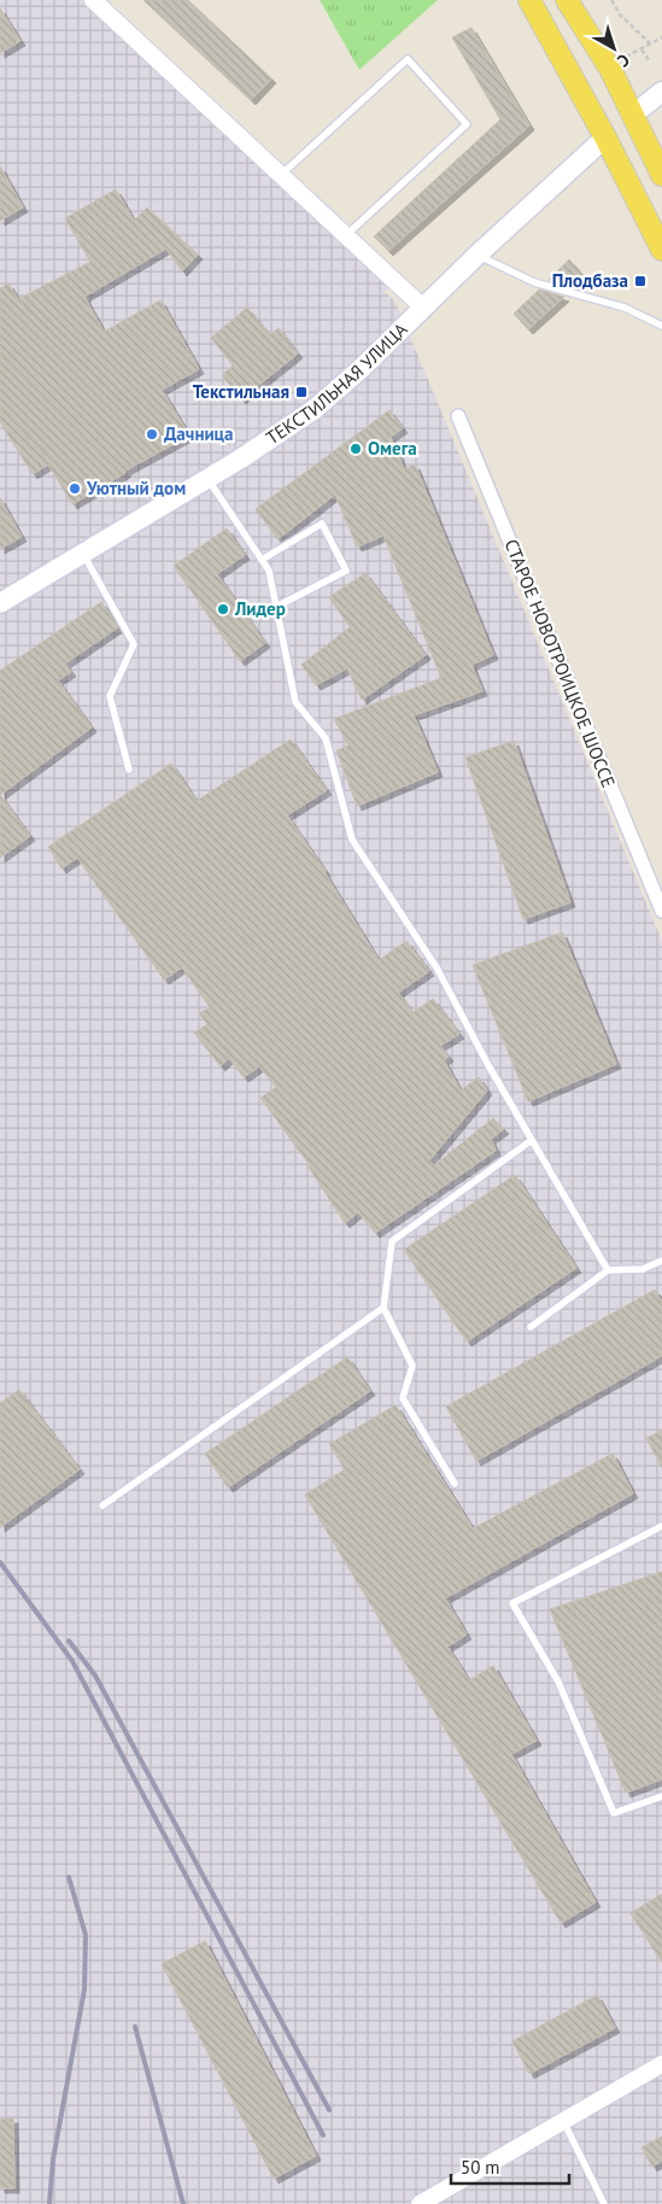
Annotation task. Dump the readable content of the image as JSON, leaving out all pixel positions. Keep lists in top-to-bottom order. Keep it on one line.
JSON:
{"streets":{"main road":["ТЕКСТИЛЬНАЯ УЛИЦА"],"street":["СТАРОЕ НОВОТРОИЦКОЕ ШОССЕ"]},"places":{"transit":["Плодбаза","Текстильная"],"other":["Дачница","Омега","Уютный дом","Лидер"]},"scale_bar":"50 m","north":"bottom right"}
